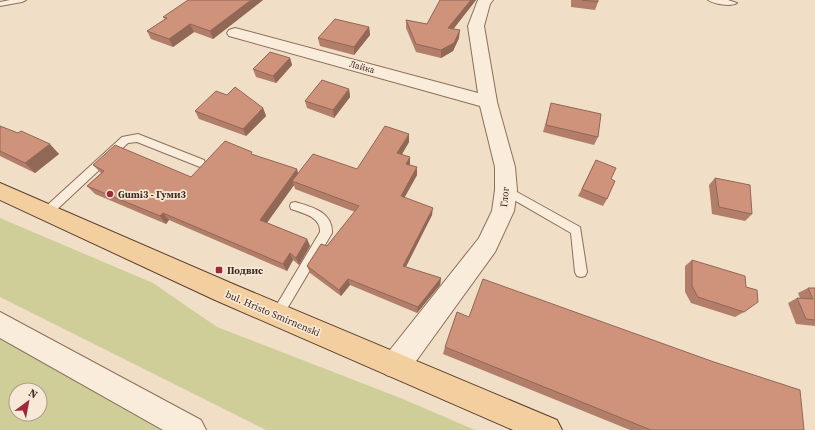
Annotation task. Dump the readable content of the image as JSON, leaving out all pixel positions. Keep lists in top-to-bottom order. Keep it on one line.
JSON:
{"streets":{"main road":["bul. Hristo Smirnenski"],"street":["Лайка","Глог"]},"crossings":[["Лайка","Глог"],["Глог","bul. Hristo Smirnenski"]],"places":{"other":["Gumi3 - Гуми3"],"transit":["Подвис"]},"north":"top right"}
